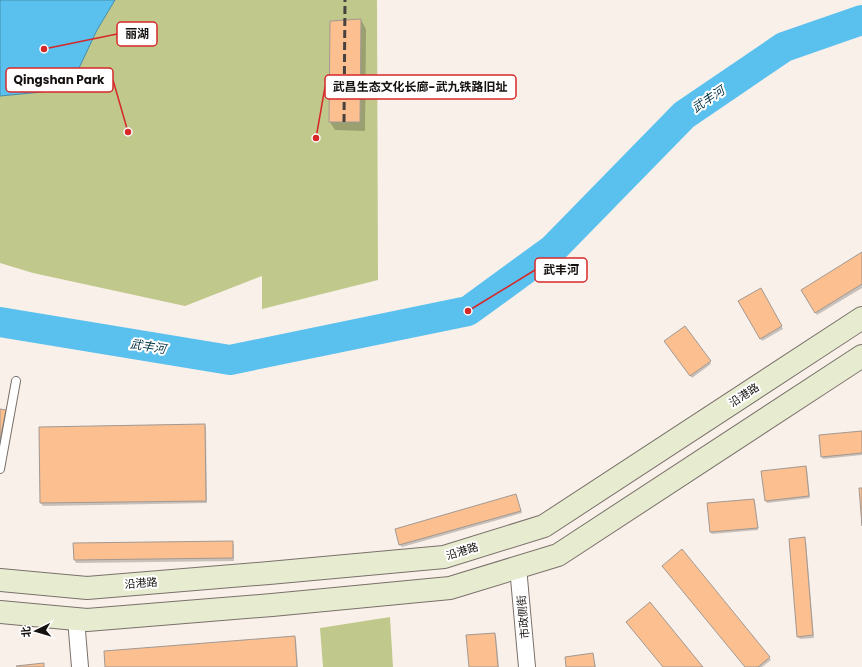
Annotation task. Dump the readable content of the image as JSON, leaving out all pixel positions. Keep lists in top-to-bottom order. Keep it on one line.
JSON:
{"streets":{"main road":["沿港路"],"street":["市政侧街"]},"water":["武丰河"],"places":["丽湖","Qingshan Park","武昌生态文化长廊-武九铁路旧址","武丰河"],"north":"left"}
